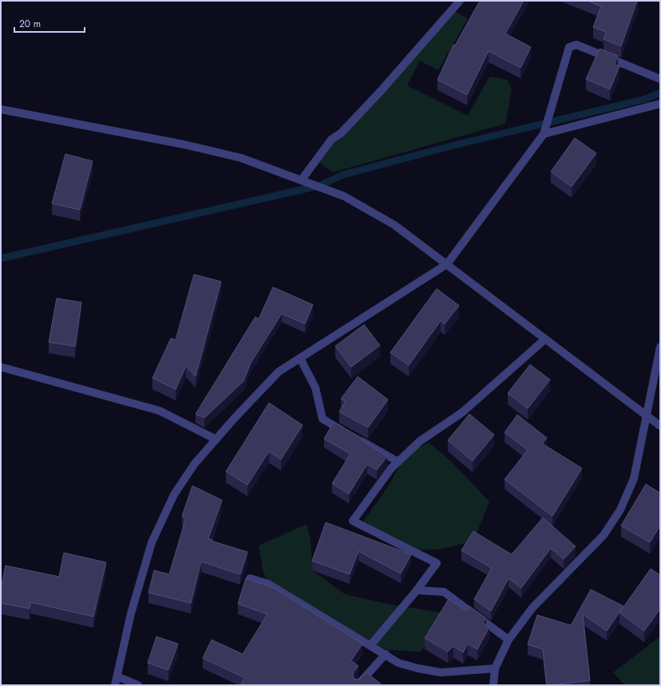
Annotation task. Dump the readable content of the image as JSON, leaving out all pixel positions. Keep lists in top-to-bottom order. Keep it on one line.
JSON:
{"scale_bar":"20 m"}
